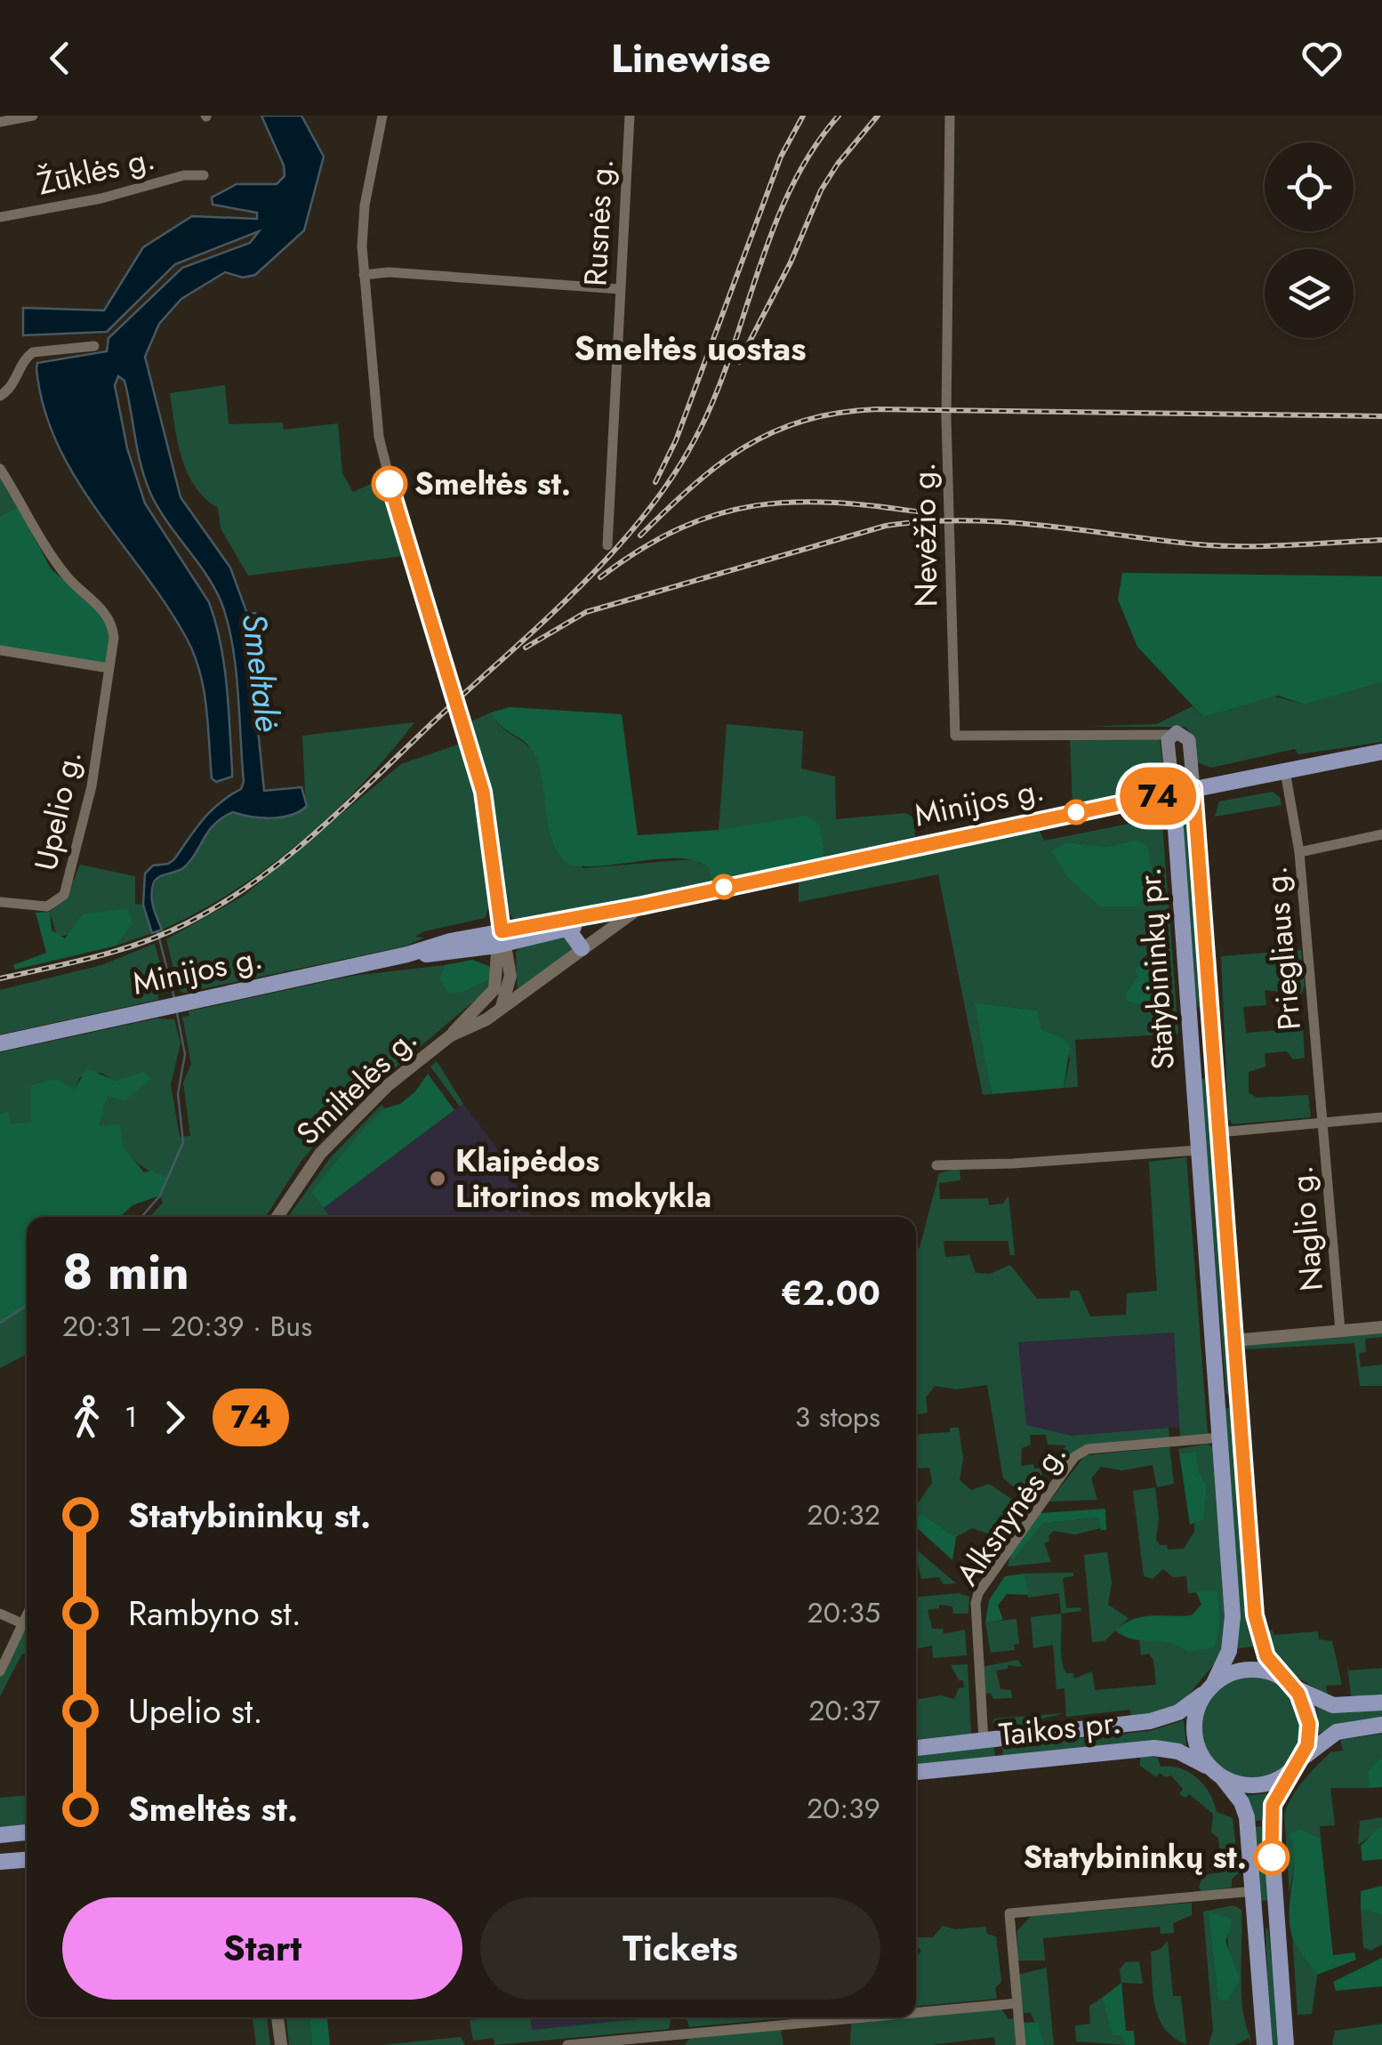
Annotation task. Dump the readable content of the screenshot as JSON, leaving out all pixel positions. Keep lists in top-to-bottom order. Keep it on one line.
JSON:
{"streets":{"main road":["Minijos g.","Statybininkų pr.","Taikos pr."],"street":["Žūklės g.","Rusnės g.","Nevėžio g.","Upelio g.","Priegliaus g.","Smiltelės g.","Naglio g.","Alksnynės g."]},"crossings":[["Nevėžio g.","Statybininkų pr."],["Minijos g.","Priegliaus g."],["Minijos g.","Statybininkų pr."],["Priegliaus g.","Naglio g."],["Statybininkų pr.","Alksnynės g."],["Statybininkų pr.","Taikos pr."],["Alksnynės g.","Taikos pr."]],"districts":["Smeltės uostas"],"water":["Smeltalė"],"places":["Smeltės st.","Klaipėdos Litorinos mokykla","Statybininkų st."],"lines":["bus line 74"],"page":{"header":"Linewise","on_map":"74","heading":["8 min","20:31 – 20:39 · Bus","€2.00"],"legs":["1","74","3 stops"],"list":[{"name":"Statybininkų st.","value":"20:32"},{"name":"Rambyno st.","value":"20:35"},{"name":"Upelio st.","value":"20:37"},{"name":"Smeltės st.","value":"20:39"}],"buttons":["Start","Tickets"]}}
